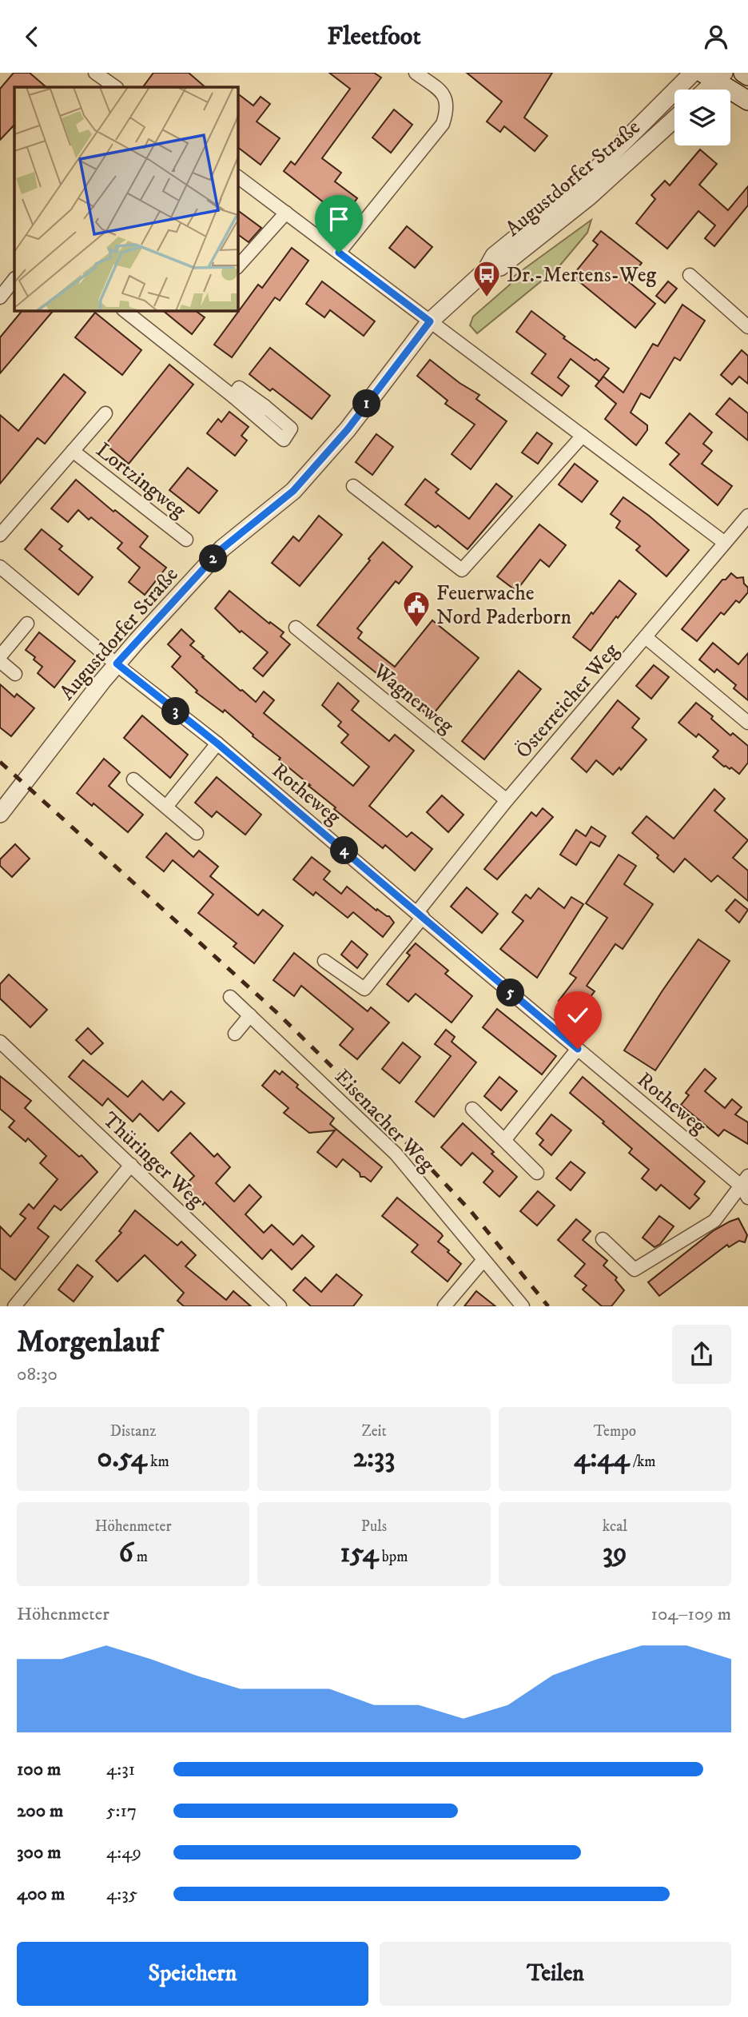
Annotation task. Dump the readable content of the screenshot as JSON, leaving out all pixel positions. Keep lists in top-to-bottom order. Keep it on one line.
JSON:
{"streets":{"street":["Augustdorfer Straße","Lortzingweg","Wagnerweg","Österreicher Weg","Rotheweg","Eisenacher Weg","Thüringer Weg"]},"crossings":[["Augustdorfer Straße","Rotheweg"],["Wagnerweg","Österreicher Weg"],["Österreicher Weg","Rotheweg"]],"places":{"bus stop":["Dr.-Mertens-Weg"],"public building":["Feuerwache Nord Paderborn"]},"page":{"header":"Fleetfoot","pins":["1","2","3","4","5"],"heading":["Morgenlauf","08:30"],"stats":[["Distanz","0.54 km"],["Zeit","2:33"],["Tempo","4:44 /km"],["Höhenmeter","6 m"],["Puls","154 bpm"],["kcal","39"]],"chart":["Höhenmeter","104–109 m"],"list":[{"name":"100 m","note":"4:31"},{"name":"200 m","note":"5:17"},{"name":"300 m","note":"4:49"},{"name":"400 m","note":"4:35"}],"buttons":["Speichern","Teilen"]}}
